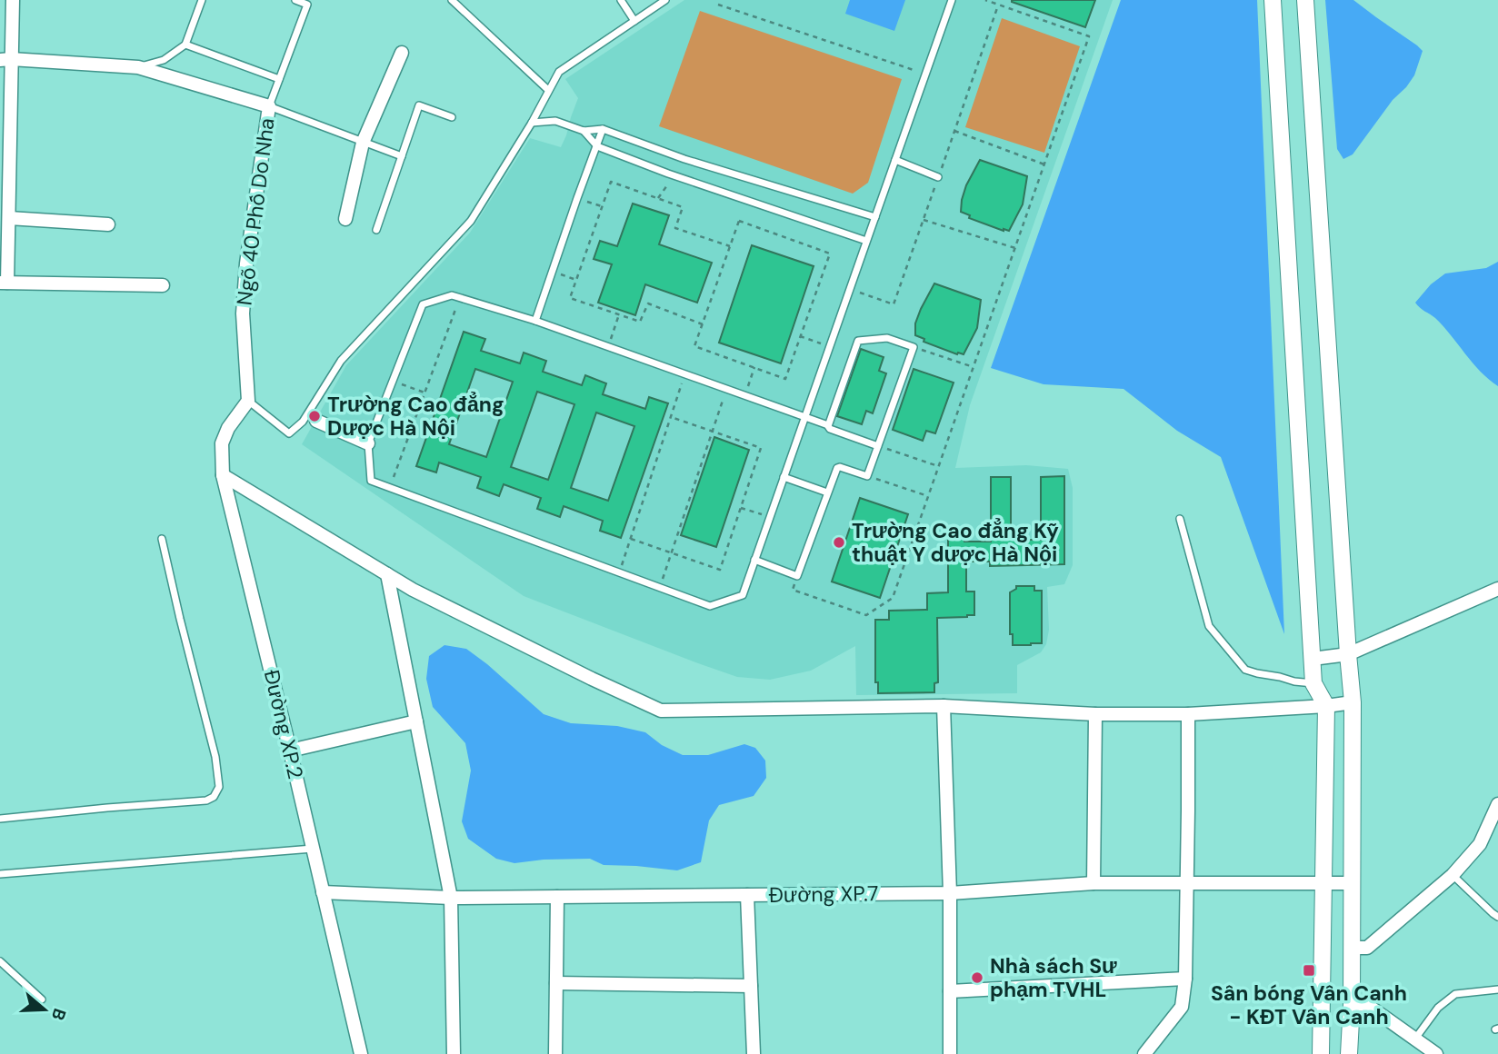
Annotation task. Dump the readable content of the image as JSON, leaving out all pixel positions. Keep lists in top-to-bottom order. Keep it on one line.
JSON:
{"streets":{"street":["Ngõ 40 Phố Do Nha","Đường XP.2","Đường XP.7"]},"crossings":[["Ngõ 40 Phố Do Nha","Đường XP.2"],["Đường XP.2","Đường XP.7"]],"places":{"other":["Trường Cao đẳng Dược Hà Nội","Trường Cao đẳng Kỹ thuật Y dược Hà Nội","Nhà sách Sư phạm TVHL"],"transit":["Sân bóng Vân Canh - KĐT Vân Canh"]},"north":"right"}
